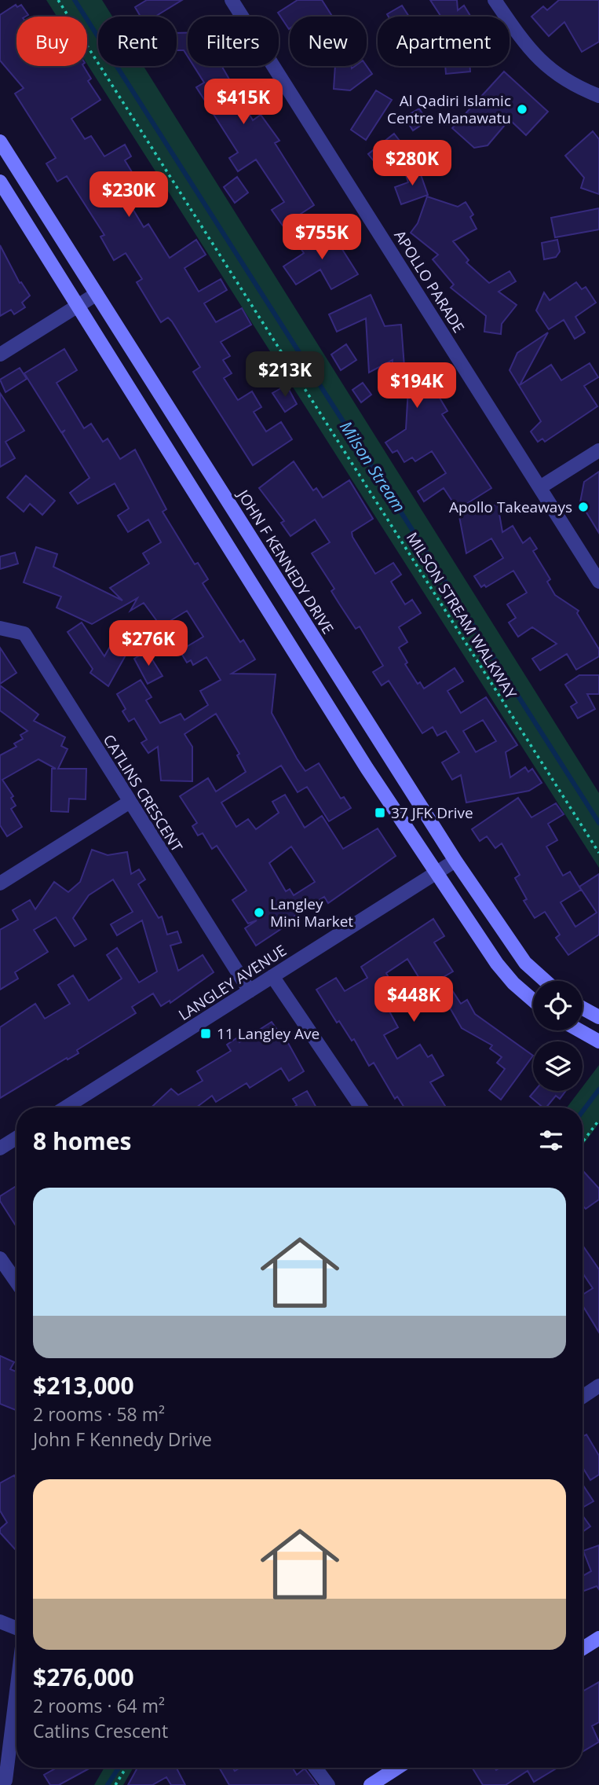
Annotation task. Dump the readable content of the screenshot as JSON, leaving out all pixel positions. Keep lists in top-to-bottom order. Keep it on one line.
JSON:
{"streets":{"main road":["JOHN F KENNEDY DRIVE"],"street":["APOLLO PARADE","CATLINS CRESCENT","LANGLEY AVENUE"],"path":["MILSON STREAM WALKWAY"]},"crossings":[["JOHN F KENNEDY DRIVE","LANGLEY AVENUE"],["CATLINS CRESCENT","LANGLEY AVENUE"]],"water":["Milson Stream"],"places":{"other":["Al Qadiri Islamic Centre Manawatu","Apollo Takeaways","Langley Mini Market"],"transit":["37 JFK Drive","11 Langley Ave"]},"page":{"chip":["Buy","Rent","Filters","New","Apartment"],"price":["$415K","$280K","$230K","$755K","$213K","$194K","$276K","$448K"],"heading":"8 homes","list":[{"name":"$213,000","note":"2 rooms · 58 m² · John F Kennedy Drive"},{"name":"$276,000","note":"2 rooms · 64 m² · Catlins Crescent"}]}}
